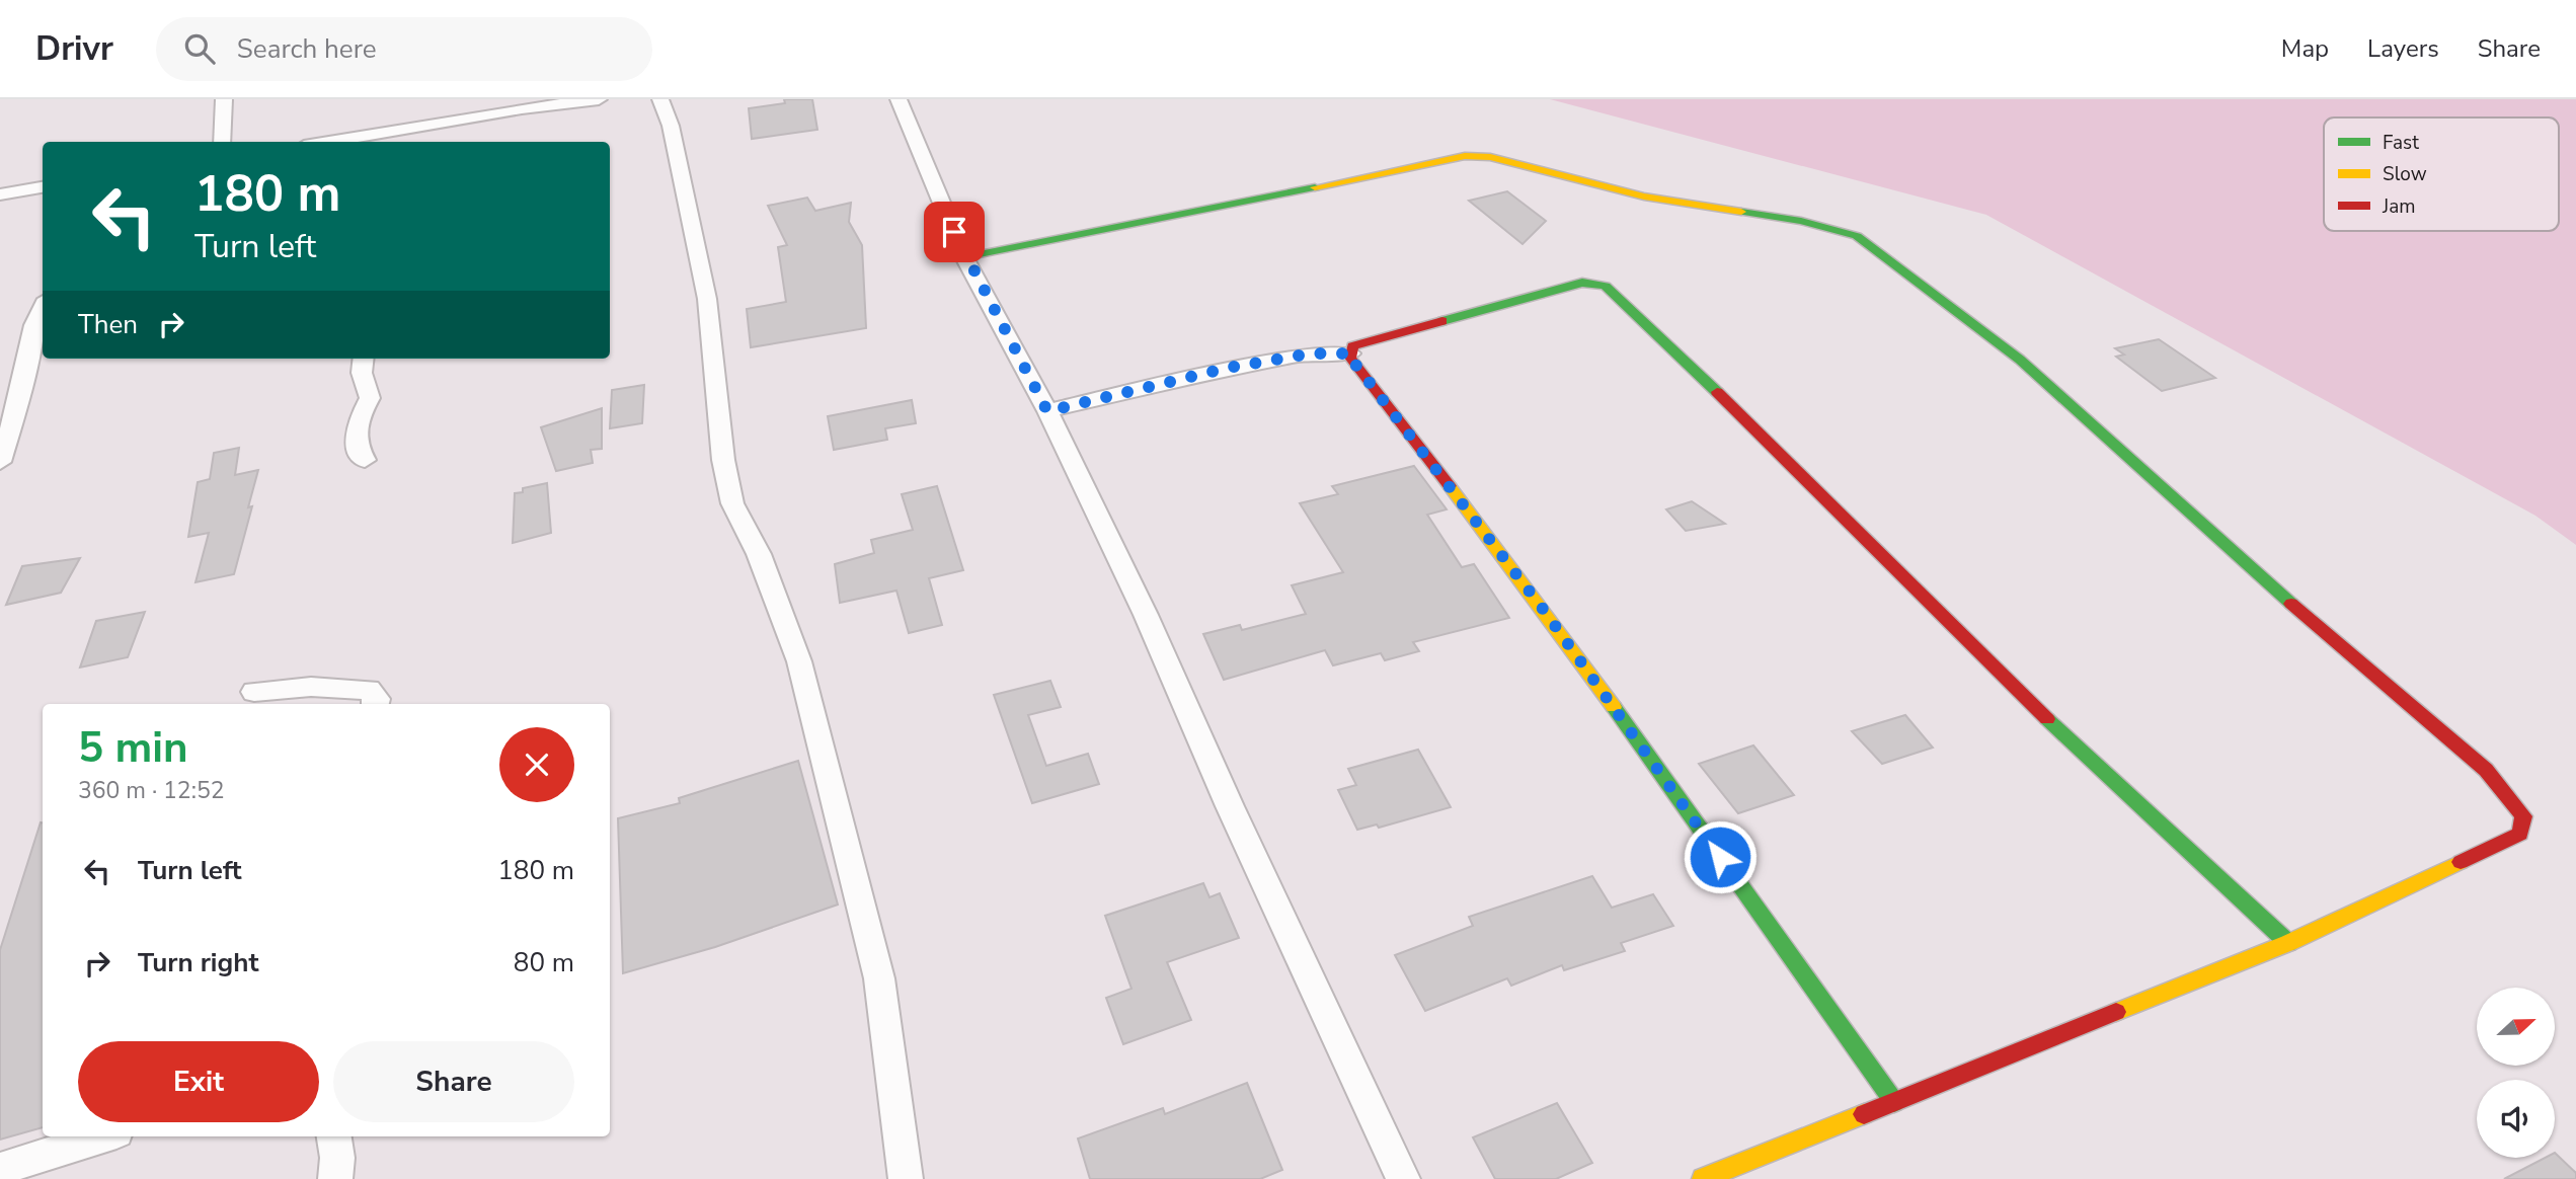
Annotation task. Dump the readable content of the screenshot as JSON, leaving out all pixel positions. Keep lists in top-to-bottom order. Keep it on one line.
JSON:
{"legend":["Fast","Slow","Jam"],"north":"right","page":{"header":"Drivr","search":"Search here","nav":["Map","Layers","Share"],"turn":["180 m","Turn left"],"then":"Then","heading":["5 min","360 m · 12:52"],"list":[{"name":"Turn left","value":"180 m"},{"name":"Turn right","value":"80 m"}],"buttons":["Exit","Share"]}}
